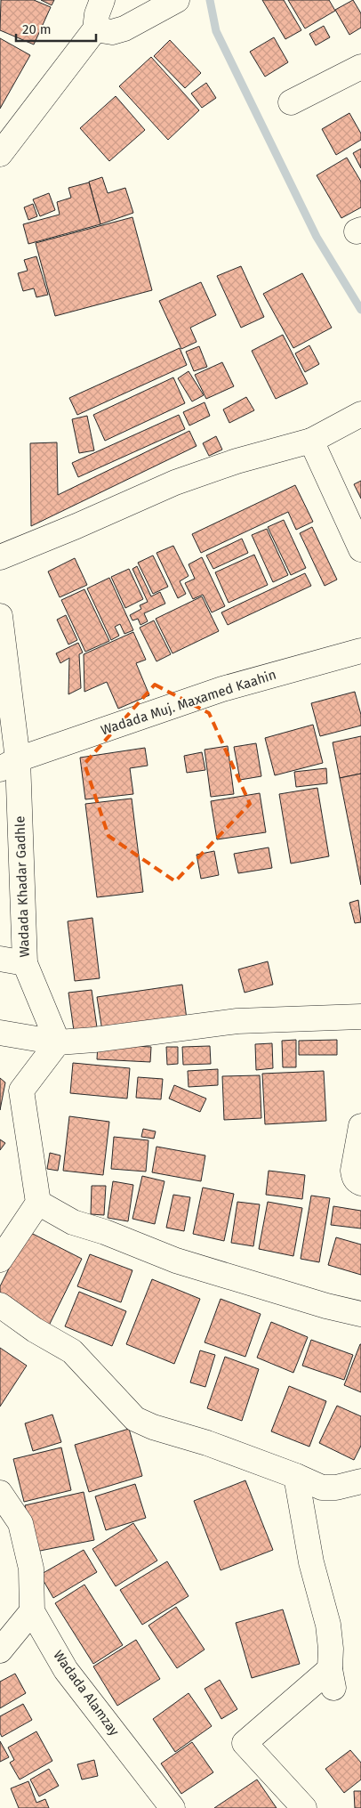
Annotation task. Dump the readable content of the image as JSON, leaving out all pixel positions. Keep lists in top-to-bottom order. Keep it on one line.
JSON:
{"streets":{"street":["Wadada Muj. Maxamed Kaahin","Wadada Khadar Gadhle","Wadada Alamzay"]},"crossings":[["Wadada Muj. Maxamed Kaahin","Wadada Khadar Gadhle"]],"scale_bar":"20 m"}
